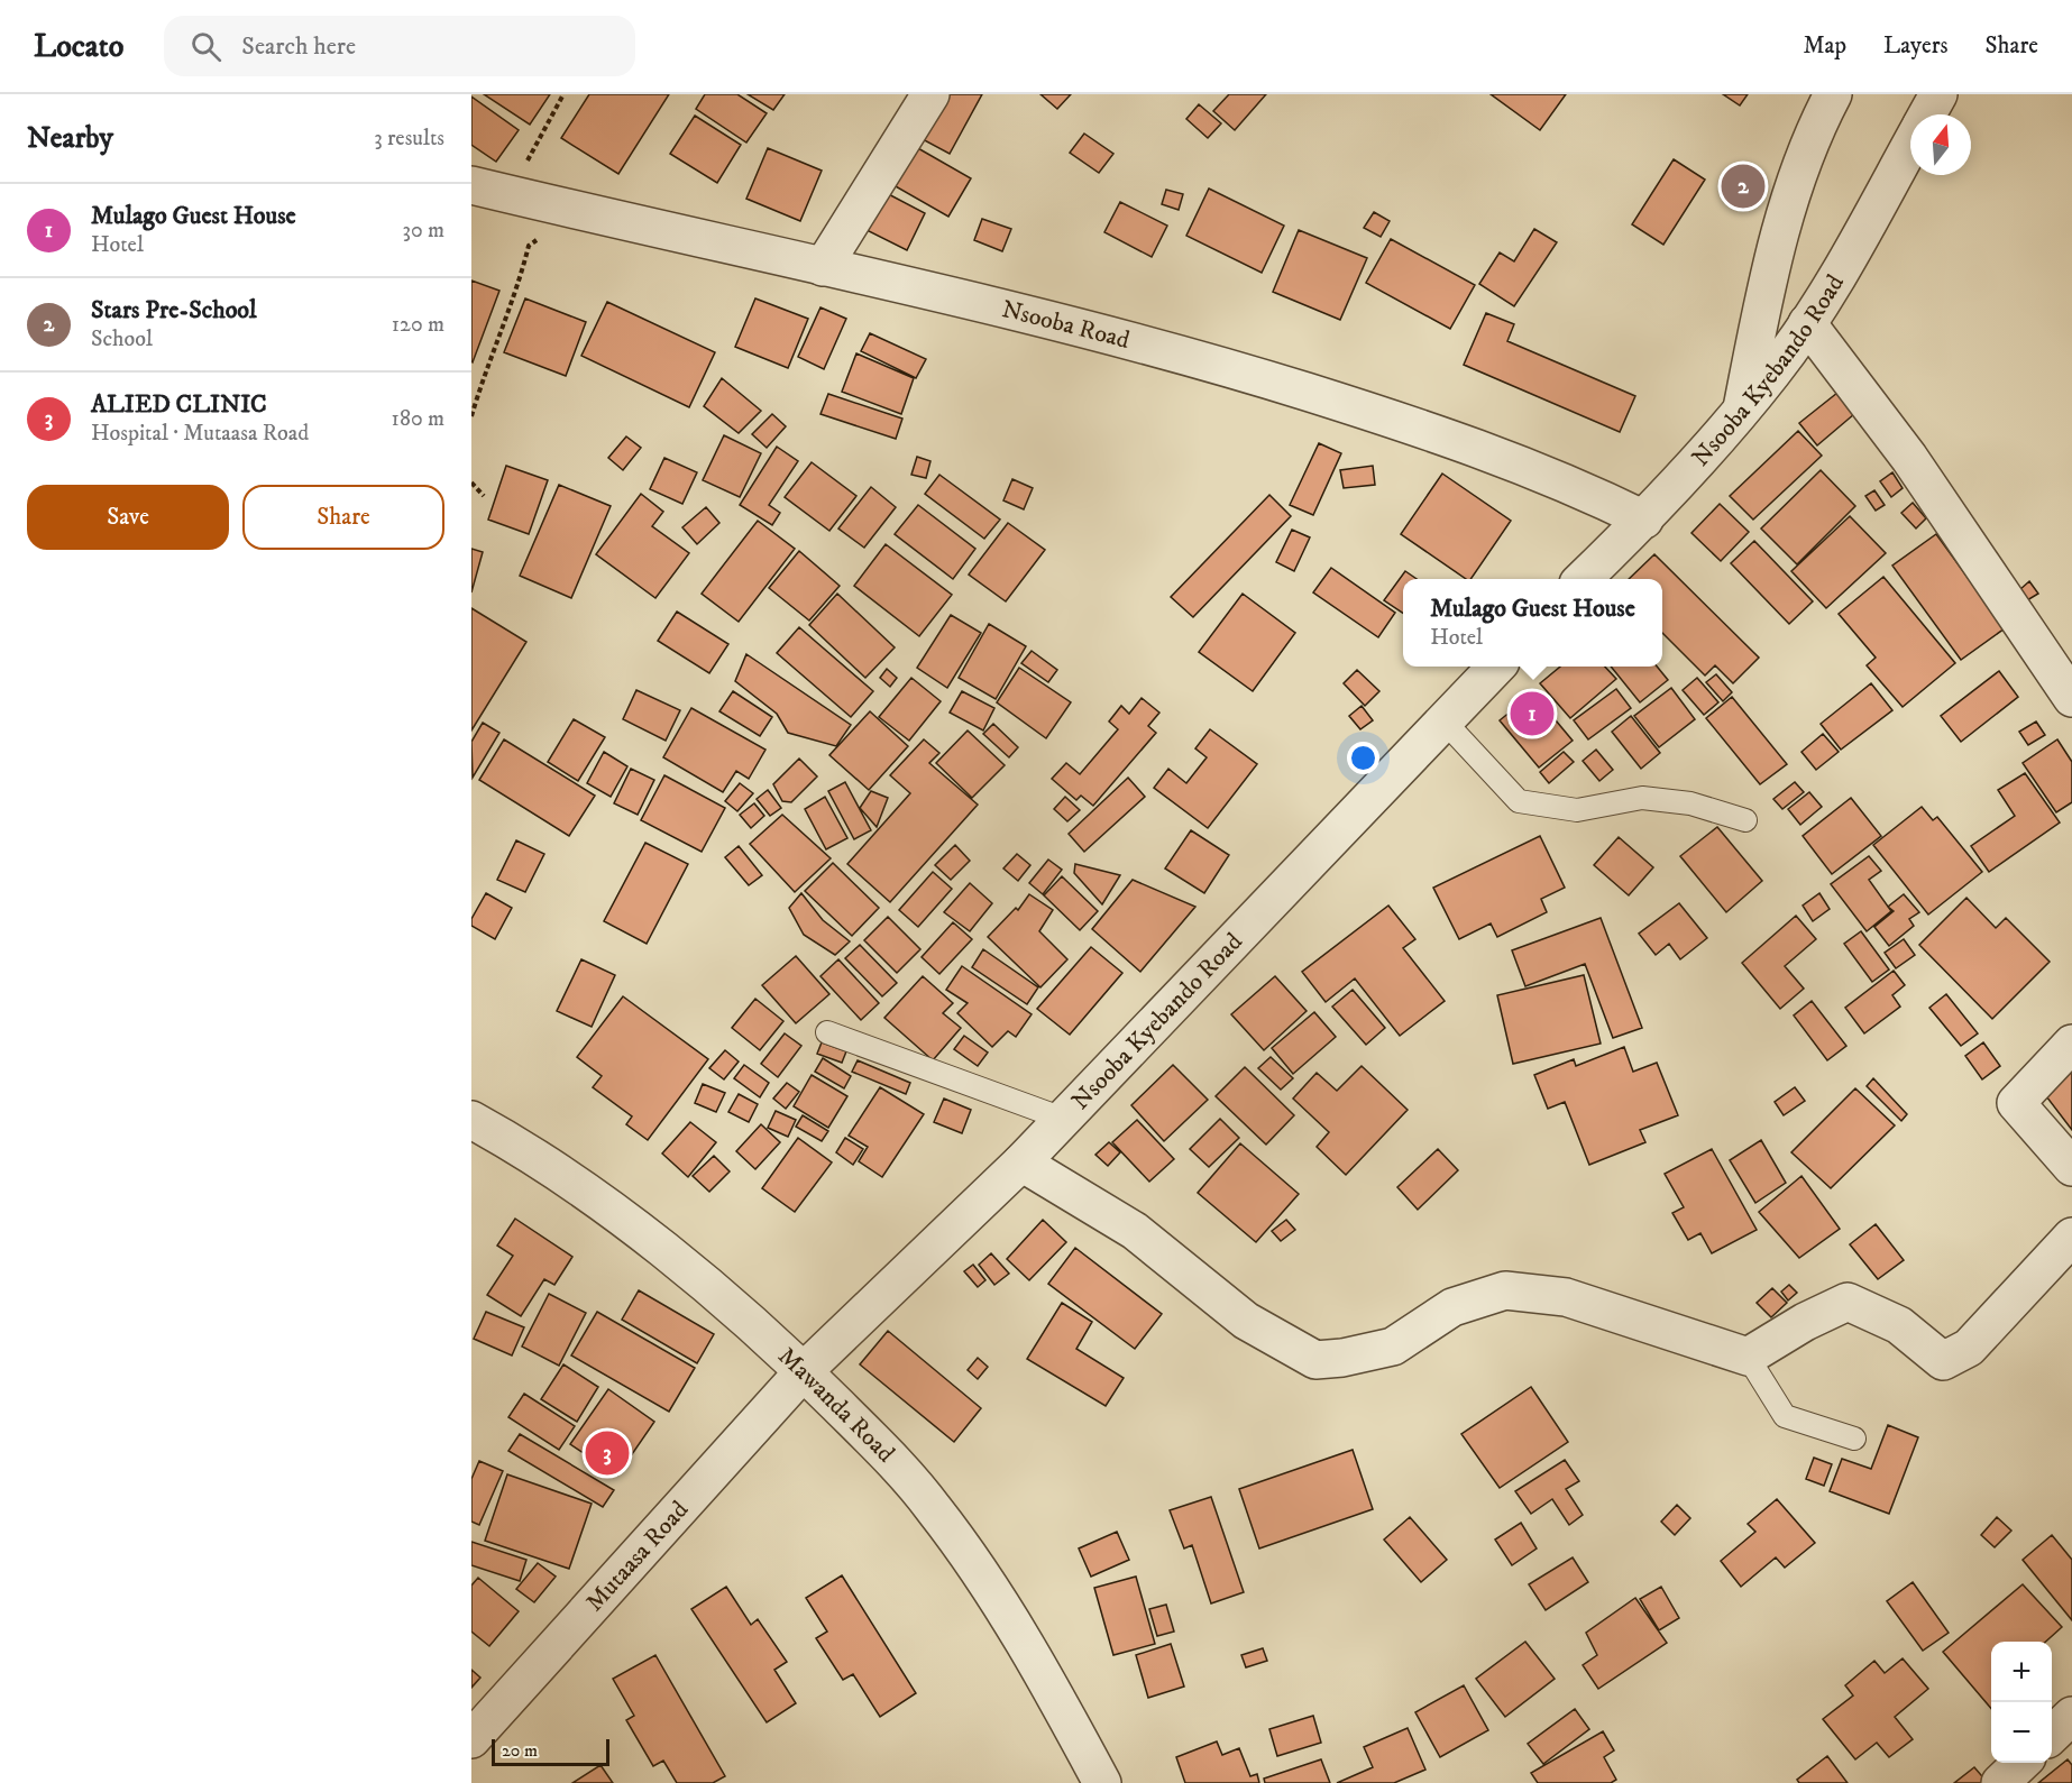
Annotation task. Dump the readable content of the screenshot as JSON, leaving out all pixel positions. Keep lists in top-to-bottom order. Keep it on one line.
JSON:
{"streets":{"street":["Nsooba Road","Nsooba Kyebando Road","Mawanda Road","Mutaasa Road"]},"crossings":[["Nsooba Road","Nsooba Kyebando Road"],["Nsooba Kyebando Road","Mawanda Road"],["Nsooba Kyebando Road","Mutaasa Road"],["Mawanda Road","Mutaasa Road"]],"scale_bar":"20 m","north":"top","page":{"header":"Locato","search":"Search here","nav":["Map","Layers","Share"],"heading":["Nearby","3 results"],"pins":["2","1","3"],"list":[{"mark":"1","name":"Mulago Guest House","note":"Hotel","value":"30 m"},{"mark":"2","name":"Stars Pre-School","note":"School","value":"120 m"},{"mark":"3","name":"ALIED CLINIC","note":"Hospital · Mutaasa Road","value":"180 m"}],"buttons":["Save","Share"],"popup":["Mulago Guest House","Hotel"],"map_buttons":["+","−"],"scale":"20 m"}}
